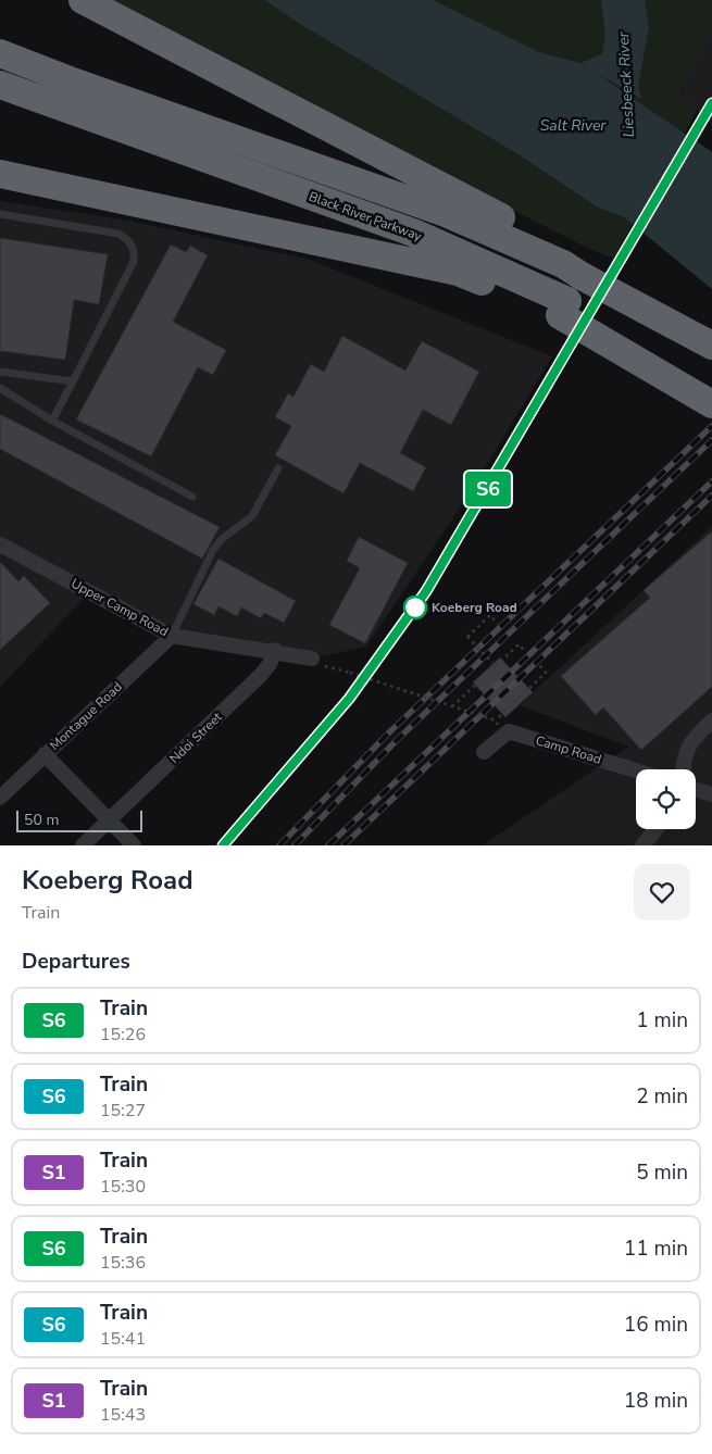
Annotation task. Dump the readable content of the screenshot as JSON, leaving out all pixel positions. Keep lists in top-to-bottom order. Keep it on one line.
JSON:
{"streets":{"highway":["Black River Parkway"],"street":["Upper Camp Road","Montague Road","Ndoi Street","Camp Road"]},"crossings":[["Upper Camp Road","Montague Road"],["Upper Camp Road","Ndoi Street"]],"water":["Liesbeeck River","Salt River"],"places":["Koeberg Road"],"scale_bar":"50 m","page":{"on_map":"S6","scale":"50 m","heading":[["Koeberg Road","Train"],"Departures"],"list":[{"mark":"S6","name":"Train","note":"15:26","value":"1 min"},{"mark":"S6","name":"Train","note":"15:27","value":"2 min"},{"mark":"S1","name":"Train","note":"15:30","value":"5 min"},{"mark":"S6","name":"Train","note":"15:36","value":"11 min"},{"mark":"S6","name":"Train","note":"15:41","value":"16 min"},{"mark":"S1","name":"Train","note":"15:43","value":"18 min"}]}}
